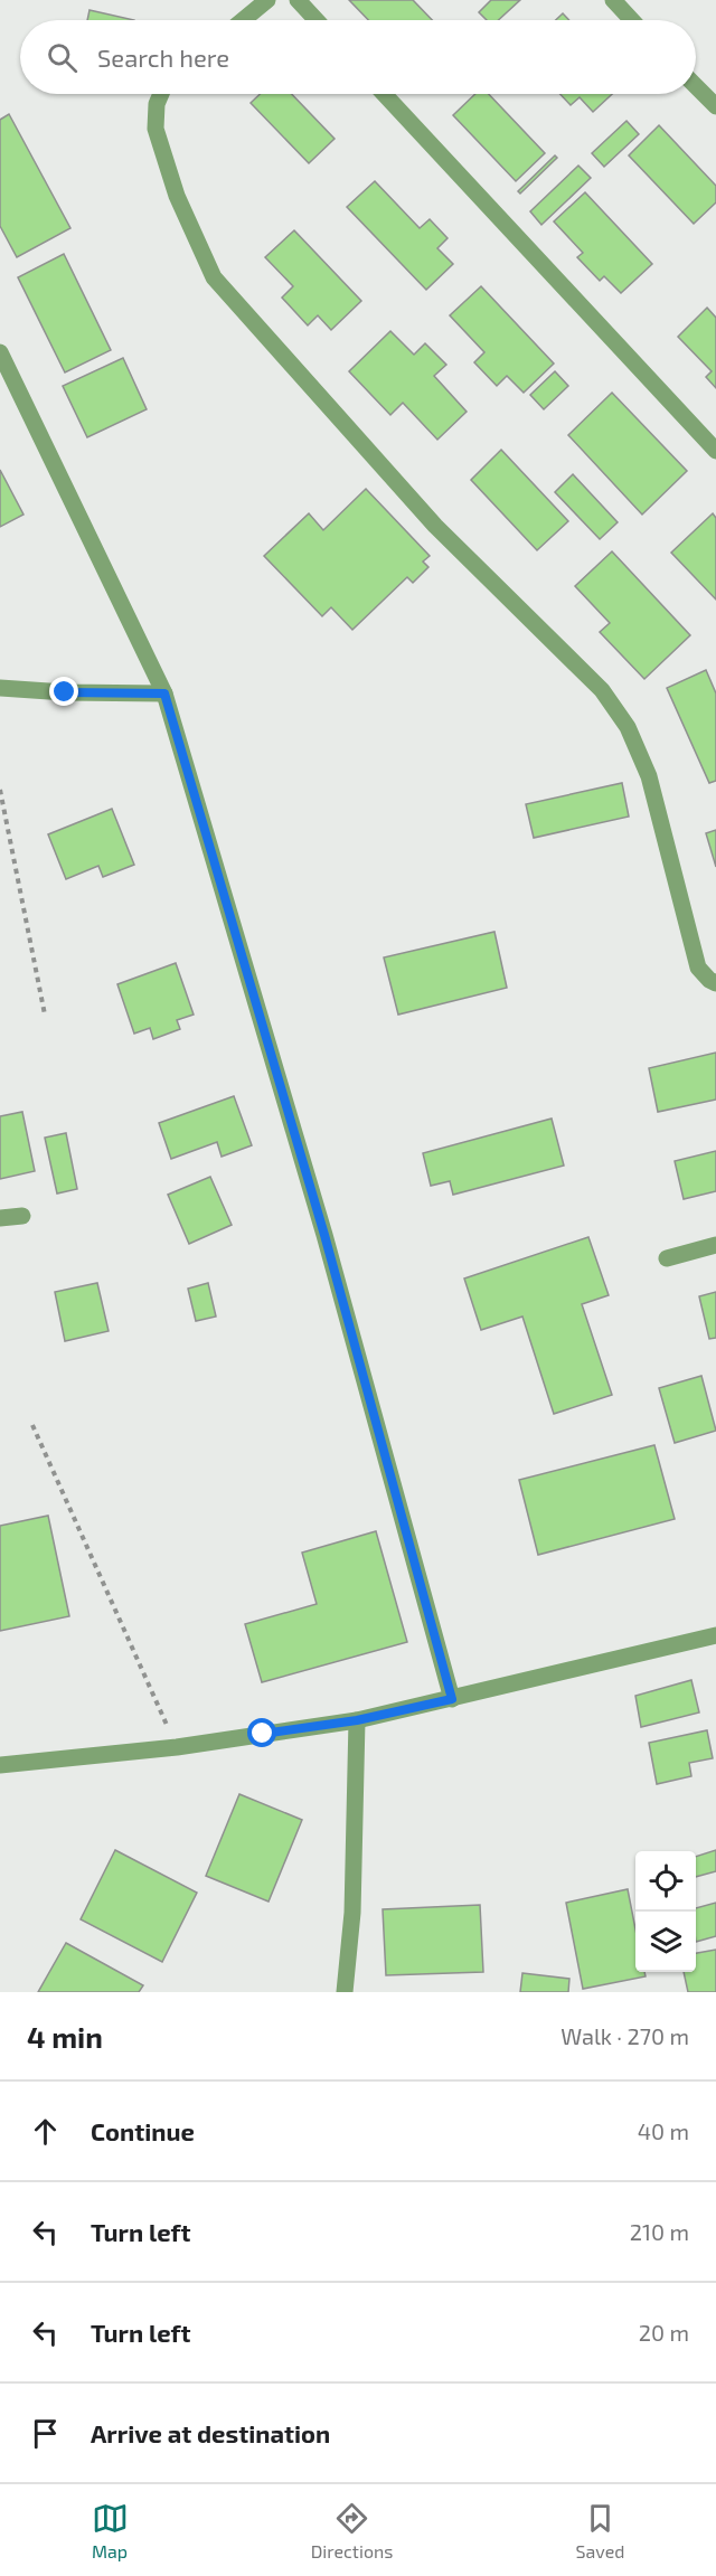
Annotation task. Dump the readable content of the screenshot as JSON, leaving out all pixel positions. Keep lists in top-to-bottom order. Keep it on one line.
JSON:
{"page":{"search":"Search here","heading":["4 min","Walk · 270 m"],"list":[["Continue","40 m"],["Turn left","210 m"],["Turn left","20 m"],"Arrive at destination"],"nav":["Map","Directions","Saved"]}}
